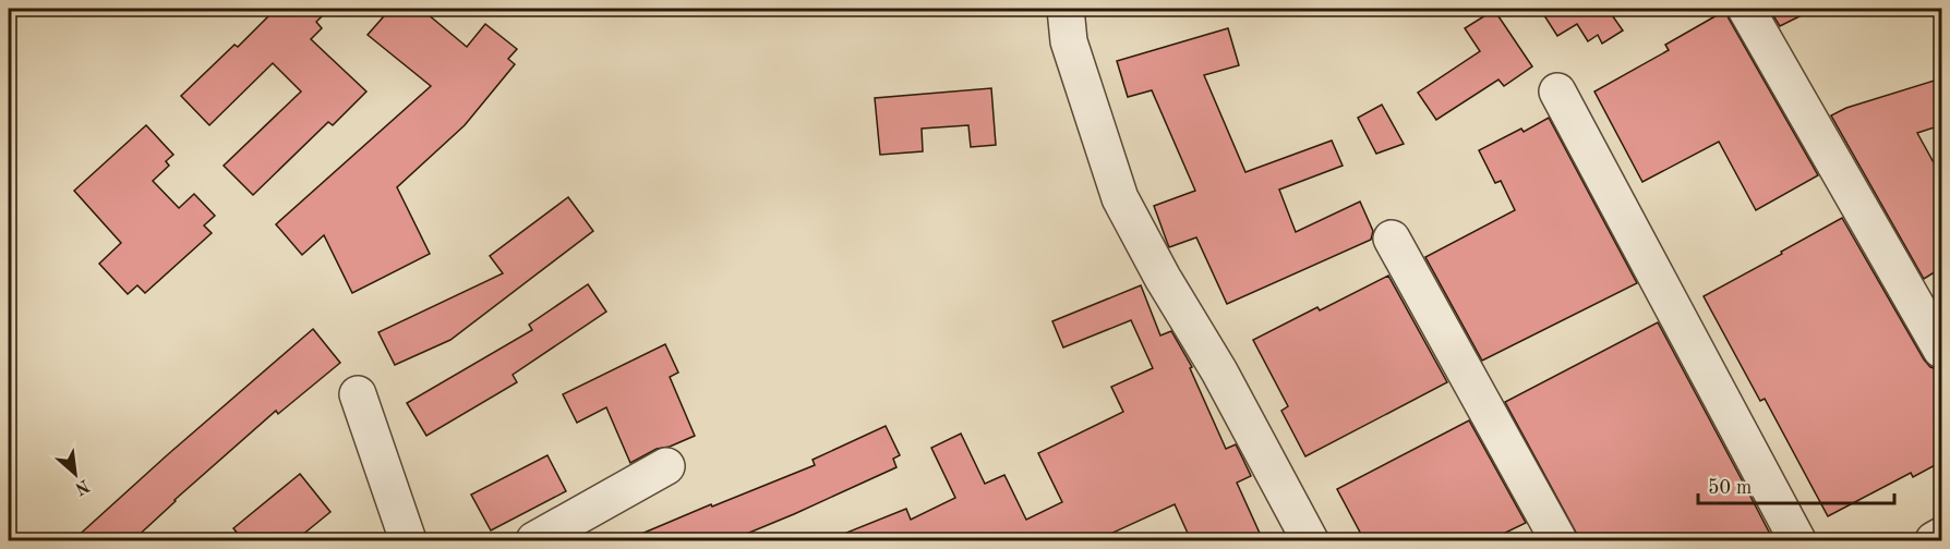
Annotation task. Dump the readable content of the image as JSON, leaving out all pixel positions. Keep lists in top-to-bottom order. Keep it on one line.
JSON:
{"scale_bar":"50 m","north":"bottom right"}
